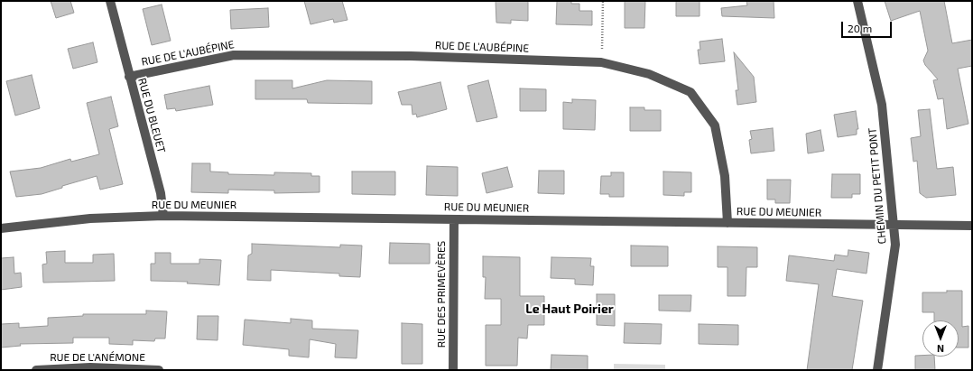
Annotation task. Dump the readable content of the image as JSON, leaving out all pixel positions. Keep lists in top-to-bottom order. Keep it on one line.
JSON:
{"streets":{"street":["RUE DE L'AUBÉPINE","RUE DU BLEUET","CHEMIN DU PETIT PONT","RUE DU MEUNIER","RUE DES PRIMEVÈRES","RUE DE L'ANÉMONE"]},"crossings":[["RUE DE L'AUBÉPINE","RUE DU BLEUET"],["RUE DE L'AUBÉPINE","RUE DU MEUNIER"],["RUE DU BLEUET","RUE DU MEUNIER"],["CHEMIN DU PETIT PONT","RUE DU MEUNIER"],["RUE DU MEUNIER","RUE DES PRIMEVÈRES"]],"districts":["Le Haut Poirier"],"scale_bar":"20 m","north":"bottom"}
